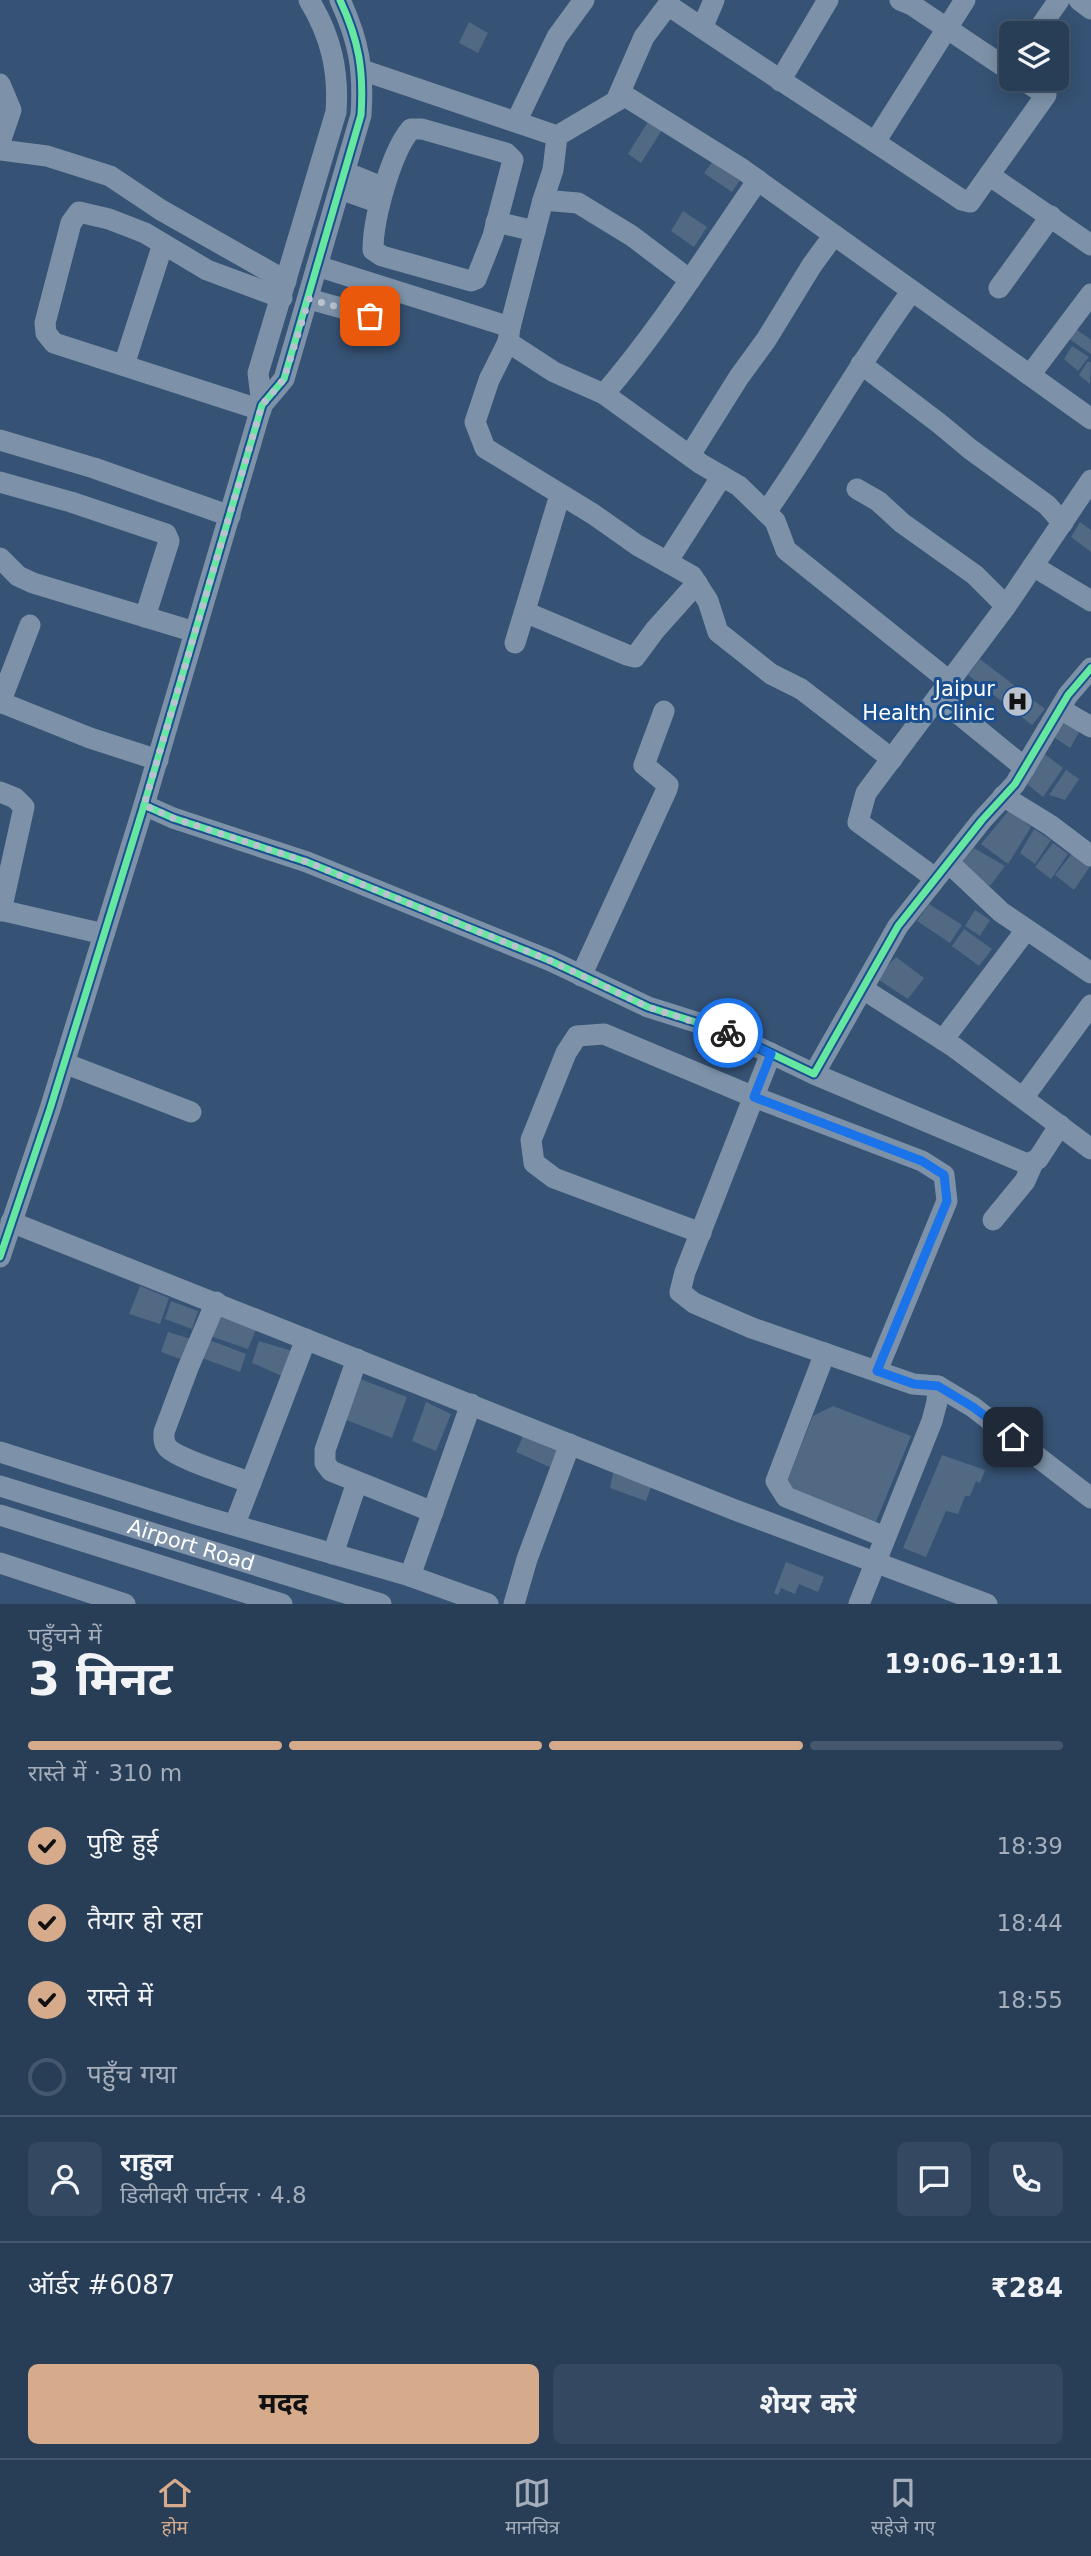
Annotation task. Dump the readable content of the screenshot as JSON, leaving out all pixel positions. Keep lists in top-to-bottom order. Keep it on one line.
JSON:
{"streets":{"street":["Airport Road"]},"places":{"hospital":["Jaipur Health Clinic"]},"page":{"heading":["3 मिनट","पहुँचने में","19:06–19:11"],"panel":["राहुल","डिलीवरी पार्टनर · 4.8","ऑर्डर #6087","₹284"],"bar":"रास्ते में · 310 m","list":[["पुष्टि हुई","18:39"],["तैयार हो रहा","18:44"],["रास्ते में","18:55"],"पहुँच गया"],"buttons":["मदद","शेयर करें"],"tabs":["होम","मानचित्र","सहेजे गए"]}}
